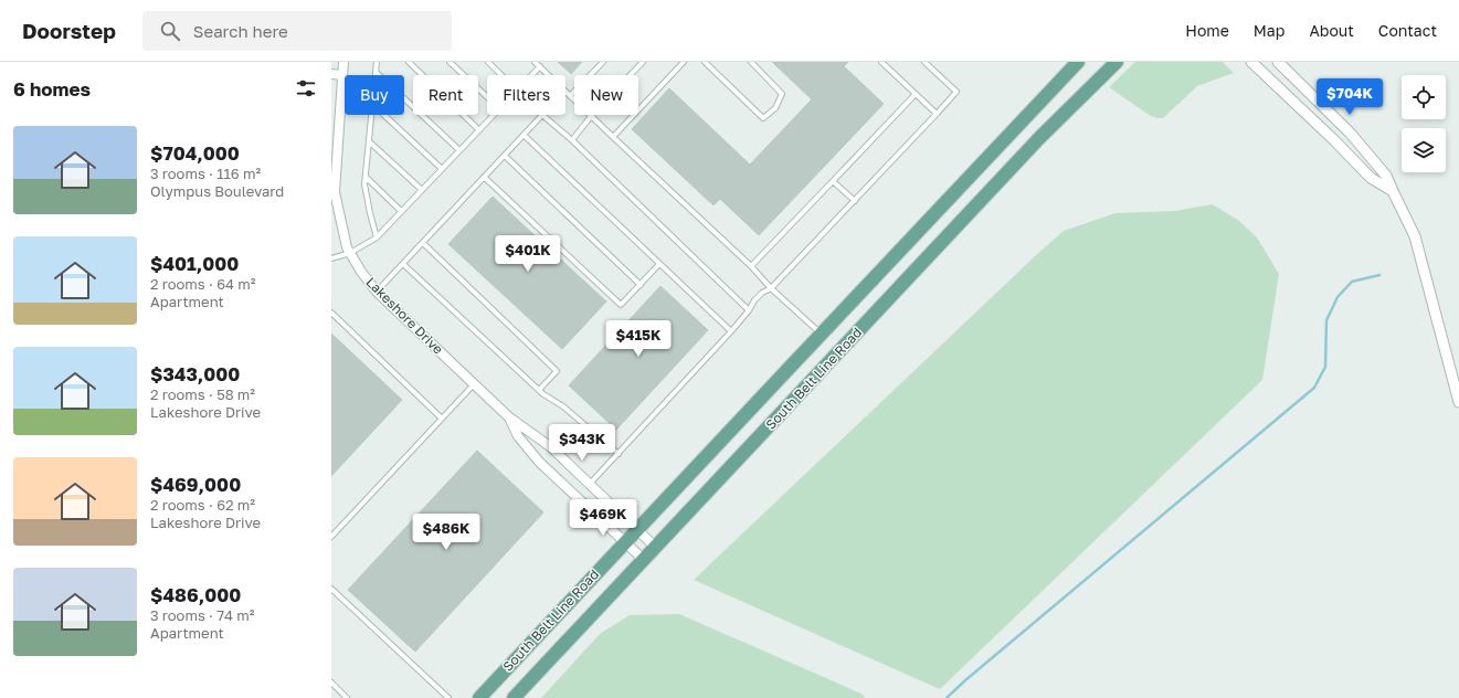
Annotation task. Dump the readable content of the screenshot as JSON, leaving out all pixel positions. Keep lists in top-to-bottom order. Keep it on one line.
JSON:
{"streets":{"main road":["South Belt Line Road"],"street":["Lakeshore Drive"]},"crossings":[["Lakeshore Drive","South Belt Line Road"]],"page":{"header":"Doorstep","search":"Search here","nav":["Home","Map","About","Contact"],"heading":"6 homes","chip":["Buy","Rent","Filters","New"],"price":["$704K","$401K","$415K","$343K","$469K","$486K"],"list":[{"name":"$704,000","note":"3 rooms · 116 m² · Olympus Boulevard"},{"name":"$401,000","note":"2 rooms · 64 m² · Apartment"},{"name":"$343,000","note":"2 rooms · 58 m² · Lakeshore Drive"},{"name":"$469,000","note":"2 rooms · 62 m² · Lakeshore Drive"},{"name":"$486,000","note":"3 rooms · 74 m² · Apartment"}]}}
